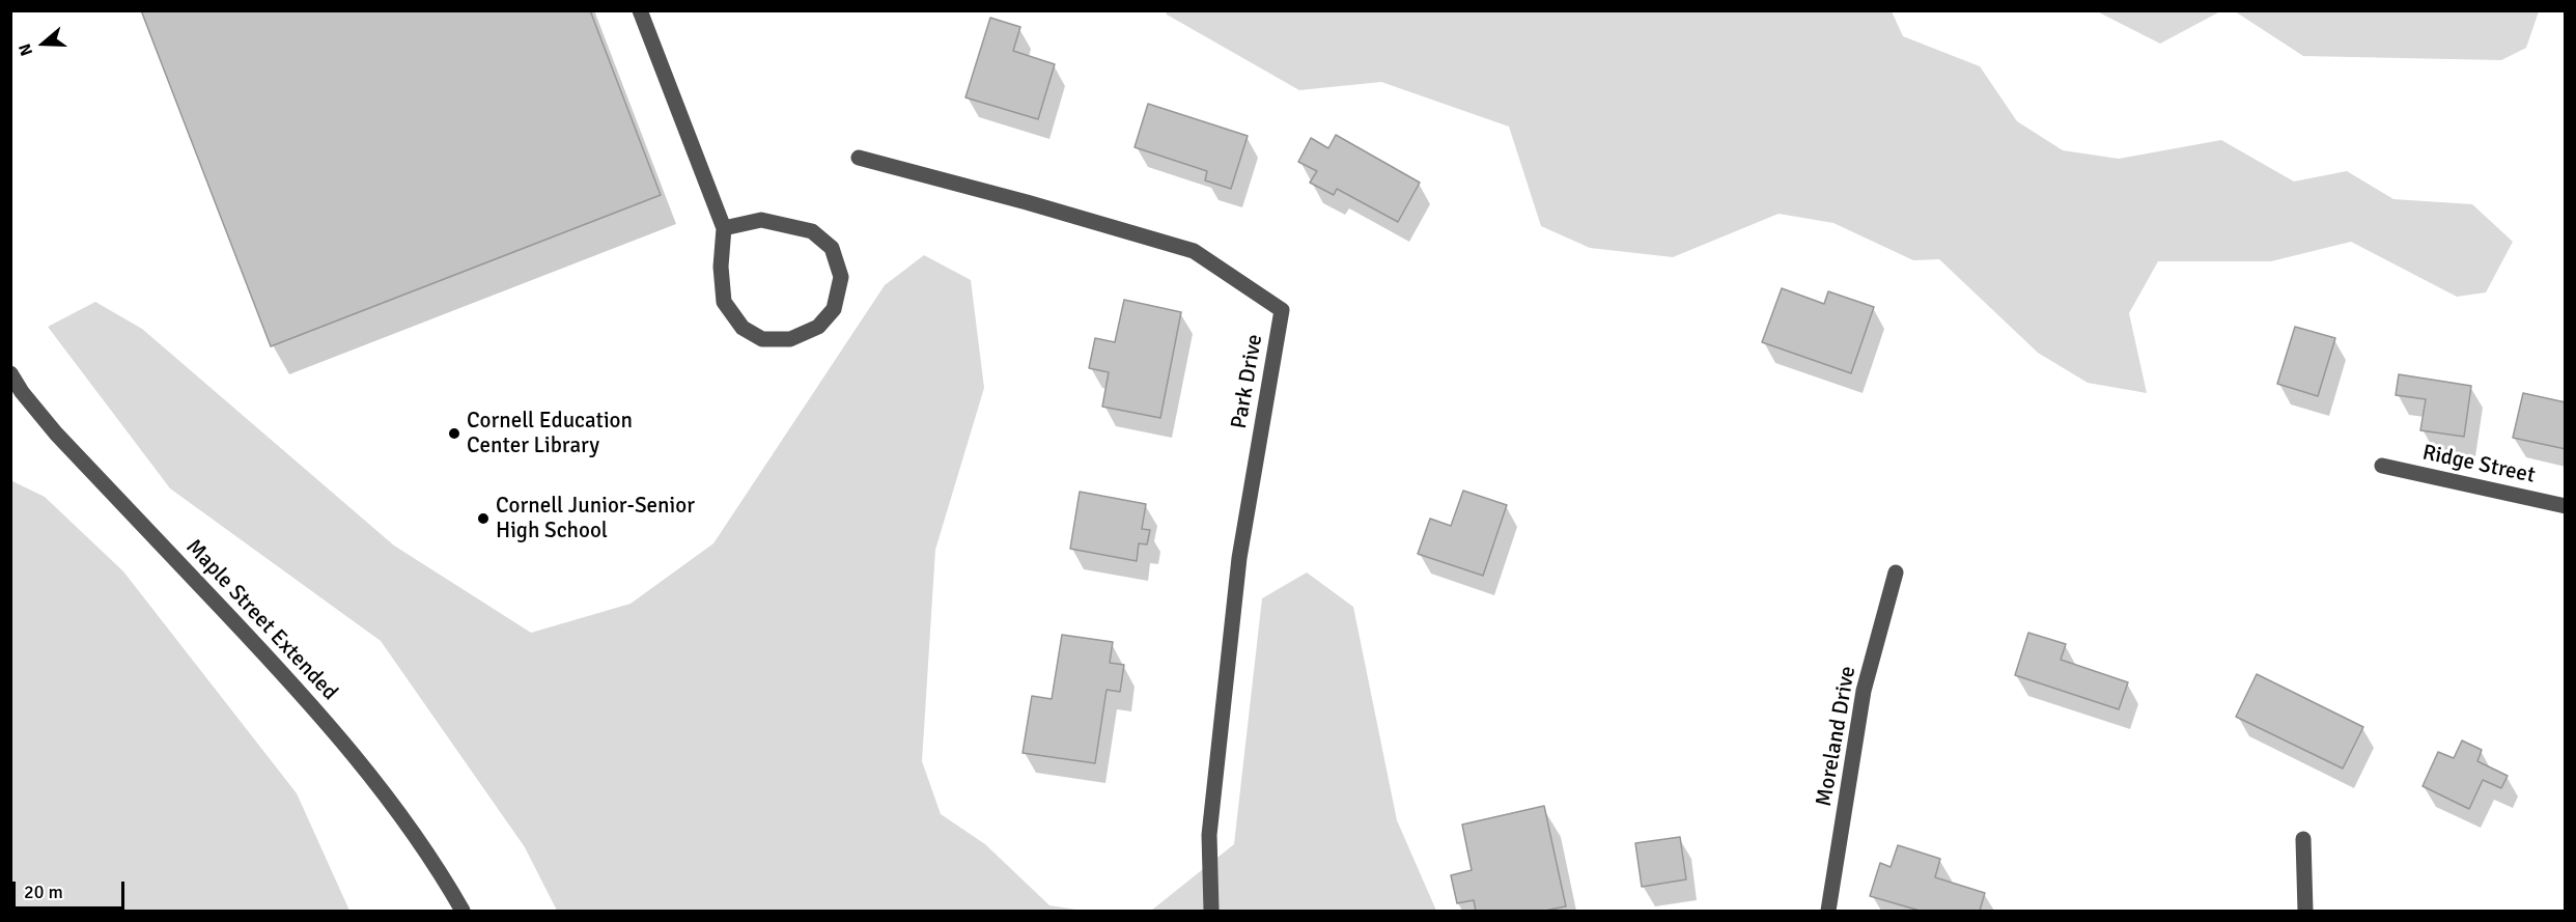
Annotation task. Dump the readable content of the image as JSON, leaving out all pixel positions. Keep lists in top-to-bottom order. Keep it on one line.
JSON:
{"streets":{"street":["Park Drive","Ridge Street","Maple Street Extended","Moreland Drive"]},"places":["Cornell Education Center Library","Cornell Junior-Senior High School"],"scale_bar":"20 m","north":"left"}
